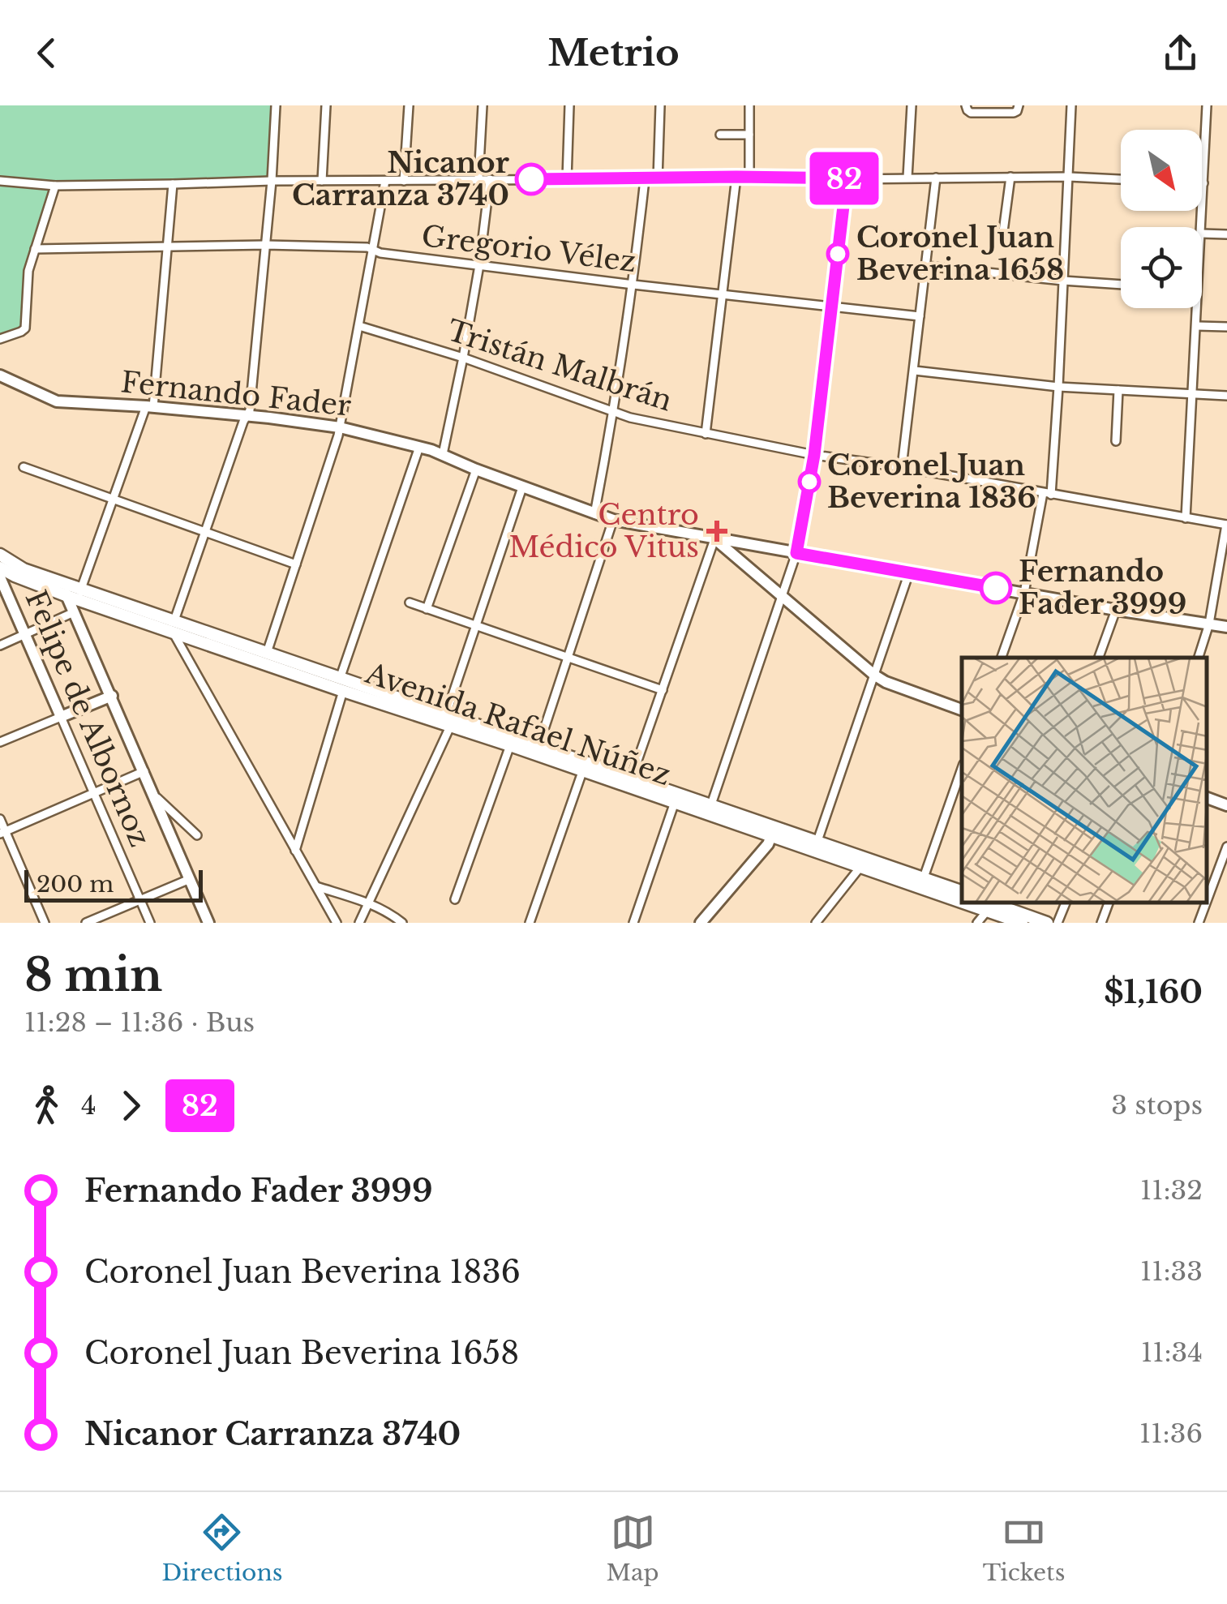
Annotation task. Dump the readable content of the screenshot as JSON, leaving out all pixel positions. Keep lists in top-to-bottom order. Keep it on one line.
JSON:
{"streets":{"main road":["Fernando Fader","Felipe de Albornoz","Avenida Rafael Núñez"],"street":["Gregorio Vélez","Tristán Malbrán"]},"places":{"other":["Nicanor Carranza 3740","Coronel Juan Beverina 1658","Coronel Juan Beverina 1836","Fernando Fader 3999"],"health":["Centro Médico Vitus"]},"lines":["bus line 82"],"scale_bar":"200 m","north":"bottom right","page":{"header":"Metrio","on_map":"82","scale":"200 m","heading":["8 min","11:28 – 11:36 · Bus","$1,160"],"legs":["4","82","3 stops"],"list":[{"name":"Fernando Fader 3999","value":"11:32"},{"name":"Coronel Juan Beverina 1836","value":"11:33"},{"name":"Coronel Juan Beverina 1658","value":"11:34"},{"name":"Nicanor Carranza 3740","value":"11:36"}],"tabs":["Directions","Map","Tickets"]}}
